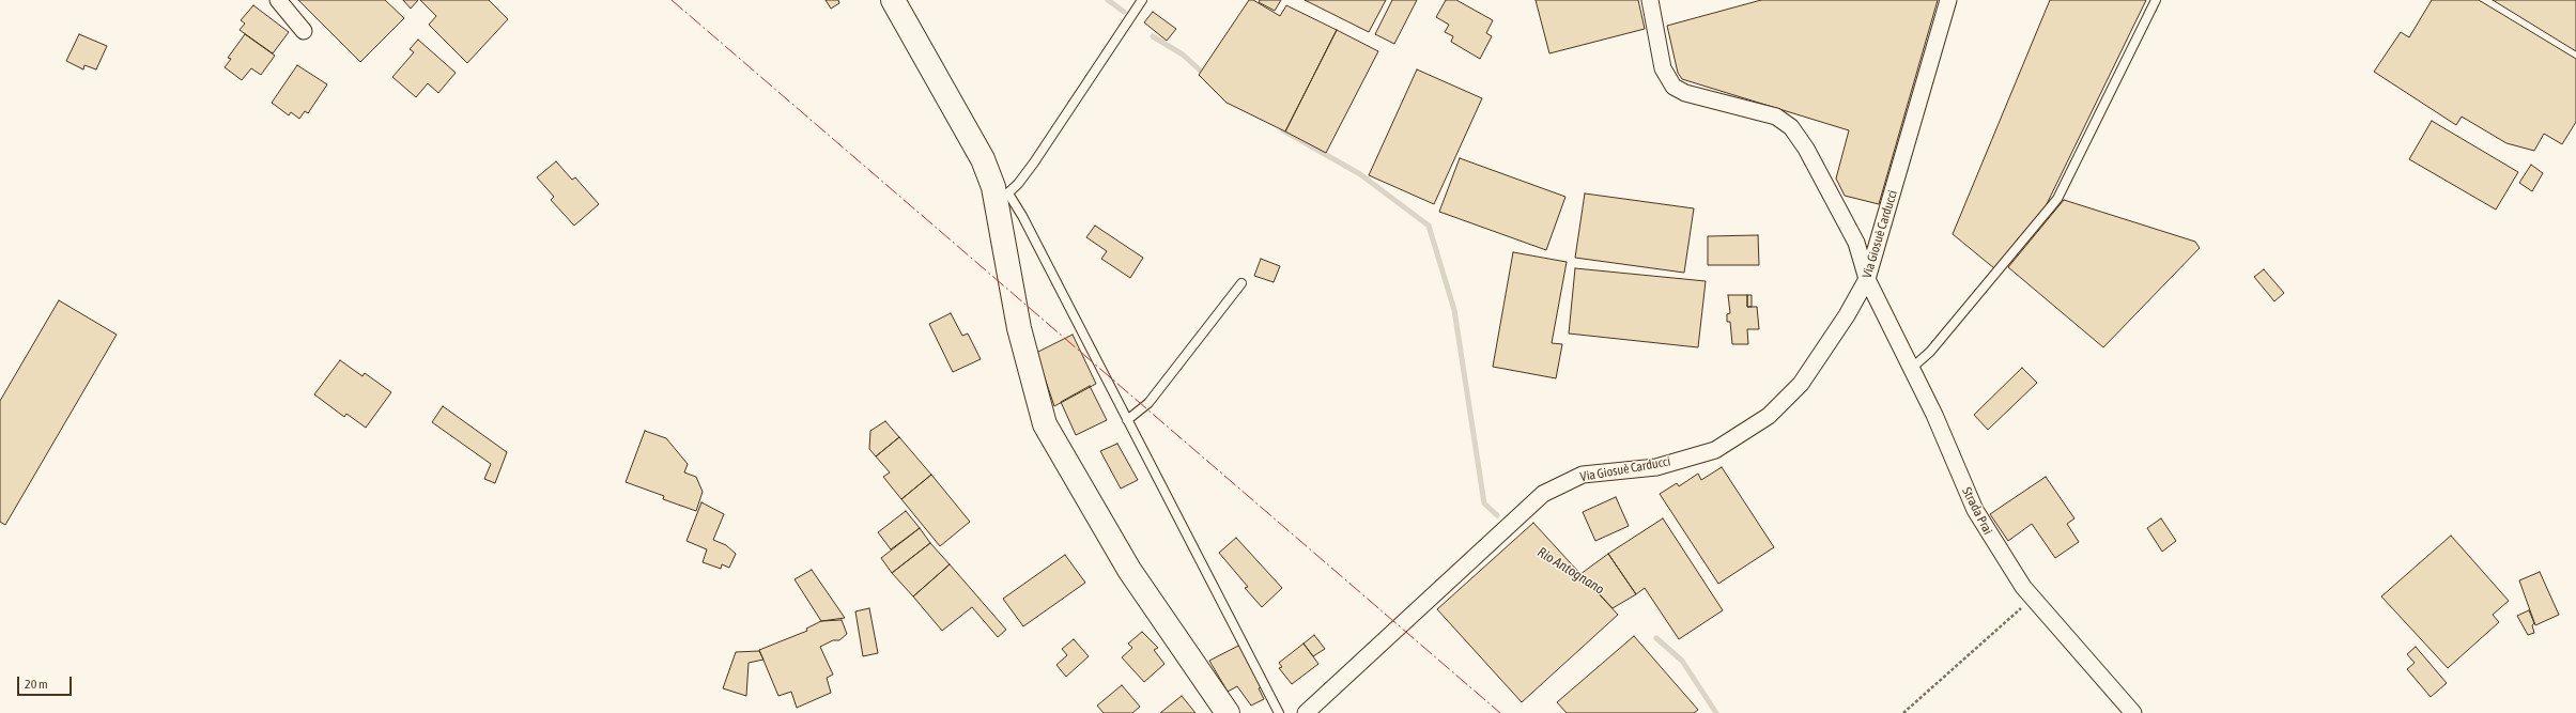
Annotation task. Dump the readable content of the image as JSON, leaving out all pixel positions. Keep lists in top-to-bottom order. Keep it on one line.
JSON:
{"streets":{"street":["Via Giosuè Carducci","Strada Prai"]},"crossings":[["Via Giosuè Carducci","Strada Prai"]],"water":["Rio Antognano"],"scale_bar":"20 m"}
